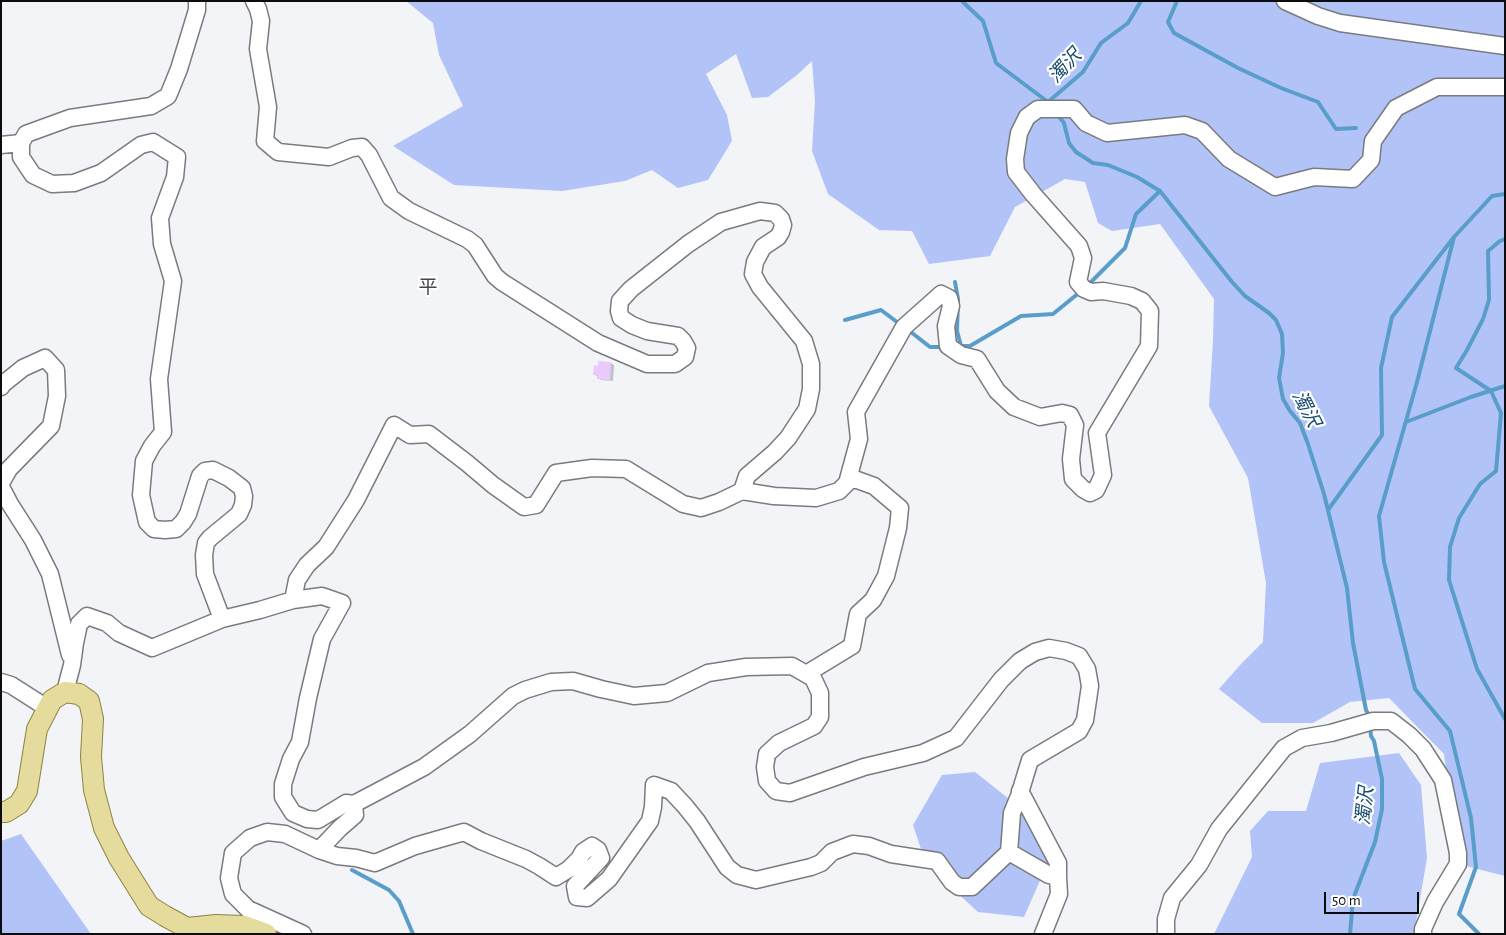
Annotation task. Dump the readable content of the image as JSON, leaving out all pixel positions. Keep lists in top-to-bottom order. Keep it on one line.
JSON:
{"districts":["平"],"water":["濁沢"],"scale_bar":"50 m"}
